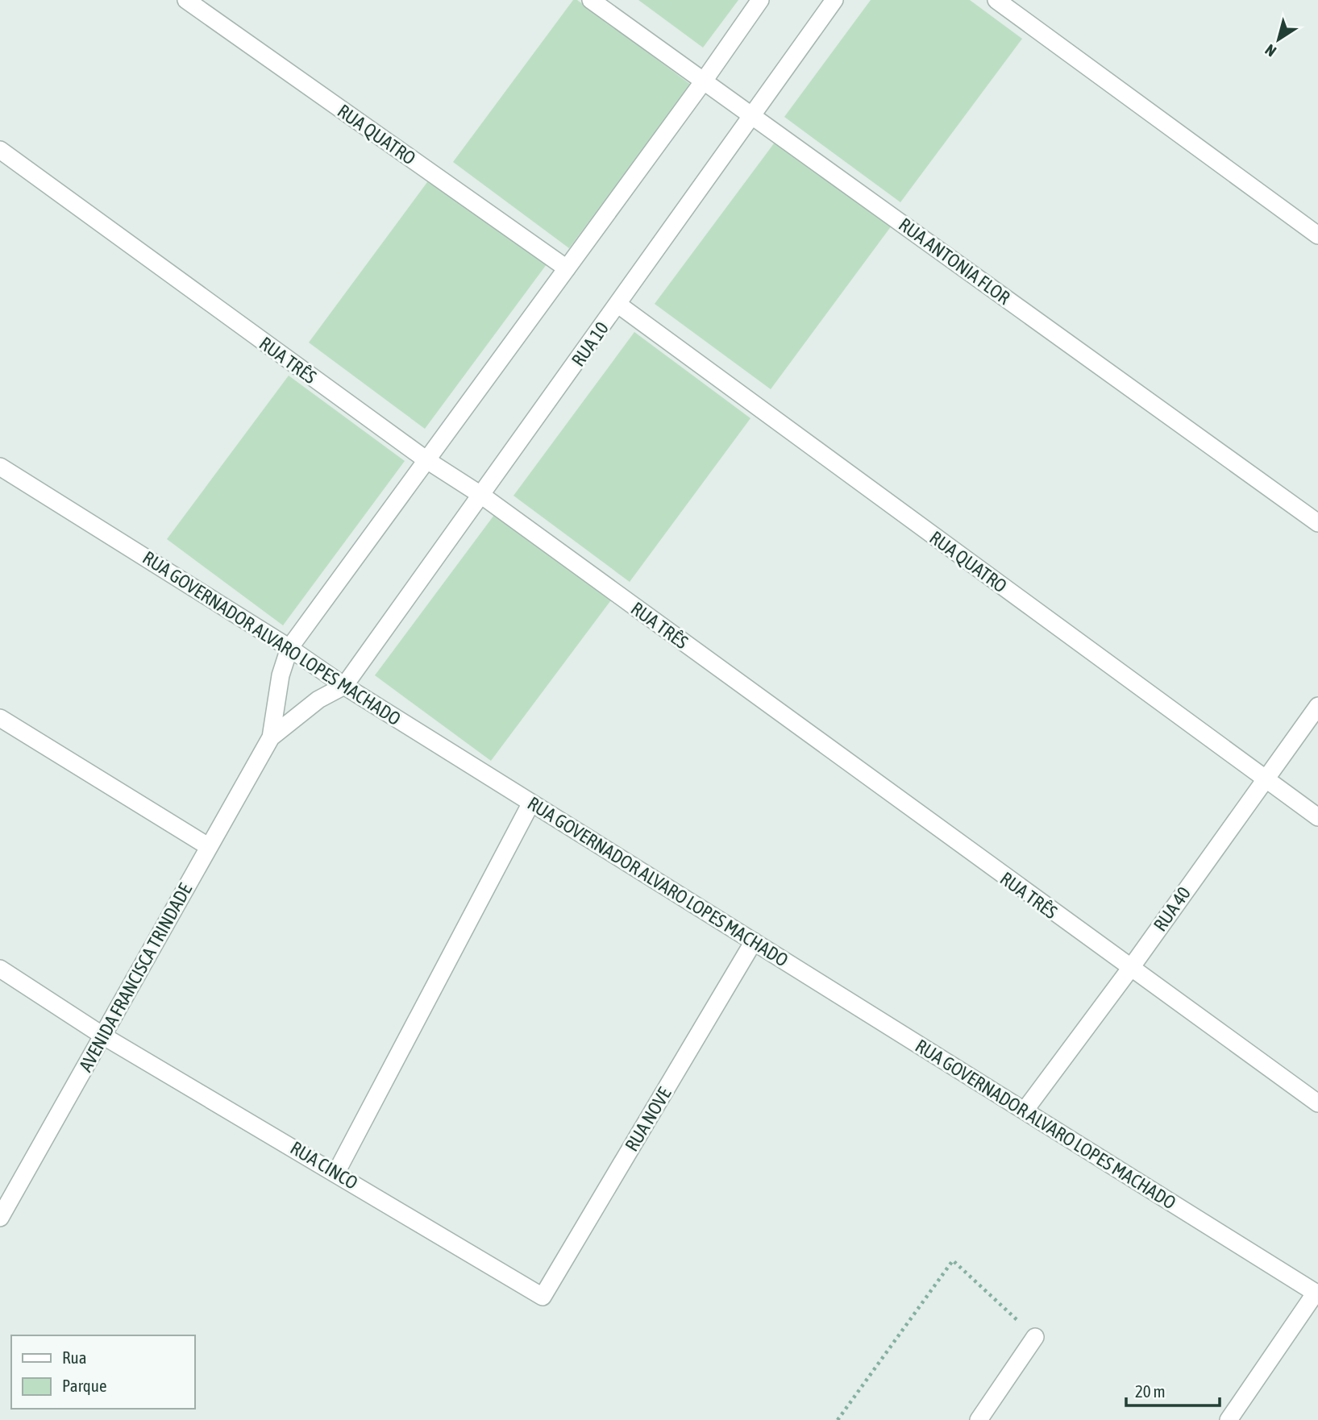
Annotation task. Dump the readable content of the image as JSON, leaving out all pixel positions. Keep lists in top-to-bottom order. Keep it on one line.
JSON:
{"streets":{"street":["RUA QUATRO","RUA ANTONIA FLOR","RUA 10","RUA TRÊS","RUA GOVERNADOR ALVARO LOPES MACHADO","RUA 40","AVENIDA FRANCISCA TRINDADE","RUA NOVE","RUA CINCO"]},"crossings":[["RUA QUATRO","RUA 10"],["RUA QUATRO","RUA 40"],["RUA ANTONIA FLOR","RUA 10"],["RUA 10","RUA TRÊS"],["RUA 10","RUA GOVERNADOR ALVARO LOPES MACHADO"],["RUA 10","AVENIDA FRANCISCA TRINDADE"],["RUA TRÊS","RUA 40"],["RUA GOVERNADOR ALVARO LOPES MACHADO","RUA 40"],["RUA GOVERNADOR ALVARO LOPES MACHADO","AVENIDA FRANCISCA TRINDADE"],["RUA GOVERNADOR ALVARO LOPES MACHADO","RUA NOVE"],["AVENIDA FRANCISCA TRINDADE","RUA CINCO"],["RUA NOVE","RUA CINCO"]],"legend":["Rua","Parque"],"scale_bar":"20 m","north":"bottom left"}
